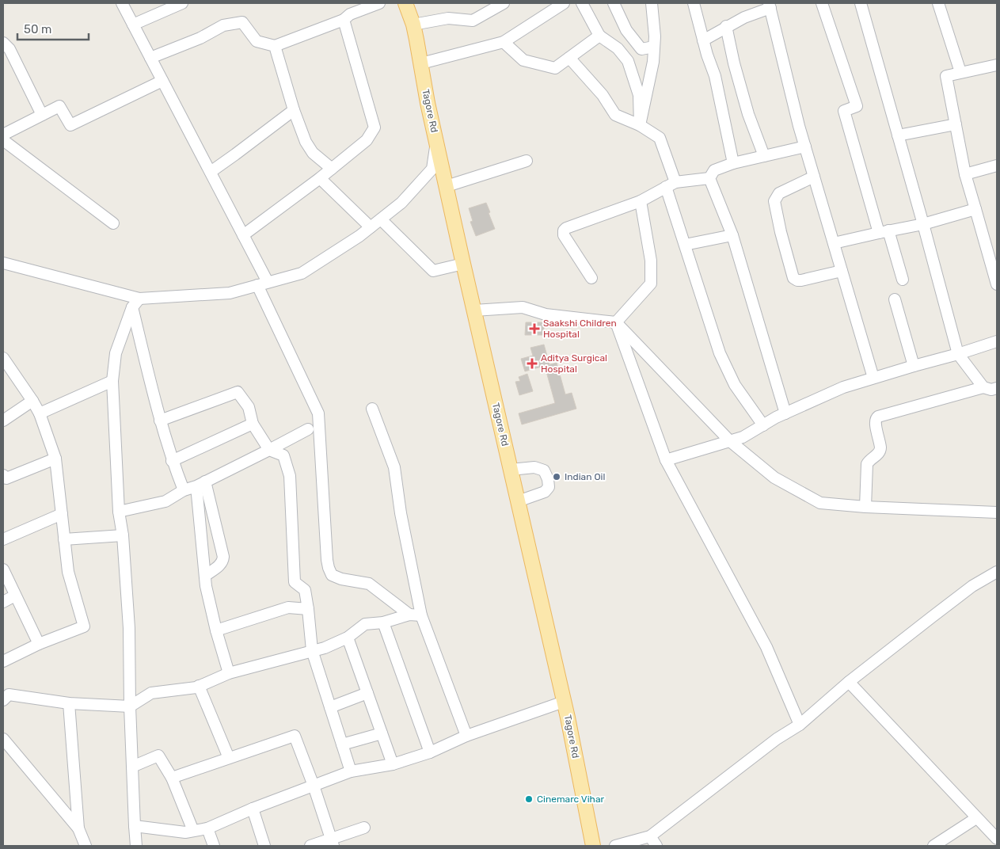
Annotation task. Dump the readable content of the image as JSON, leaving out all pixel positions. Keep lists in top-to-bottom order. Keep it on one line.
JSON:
{"streets":{"main road":["Tagore Rd"]},"places":{"health":["Saakshi Children Hospital","Aditya Surgical Hospital"],"other":["Indian Oil","Cinemarc Vihar"]},"scale_bar":"50 m"}
